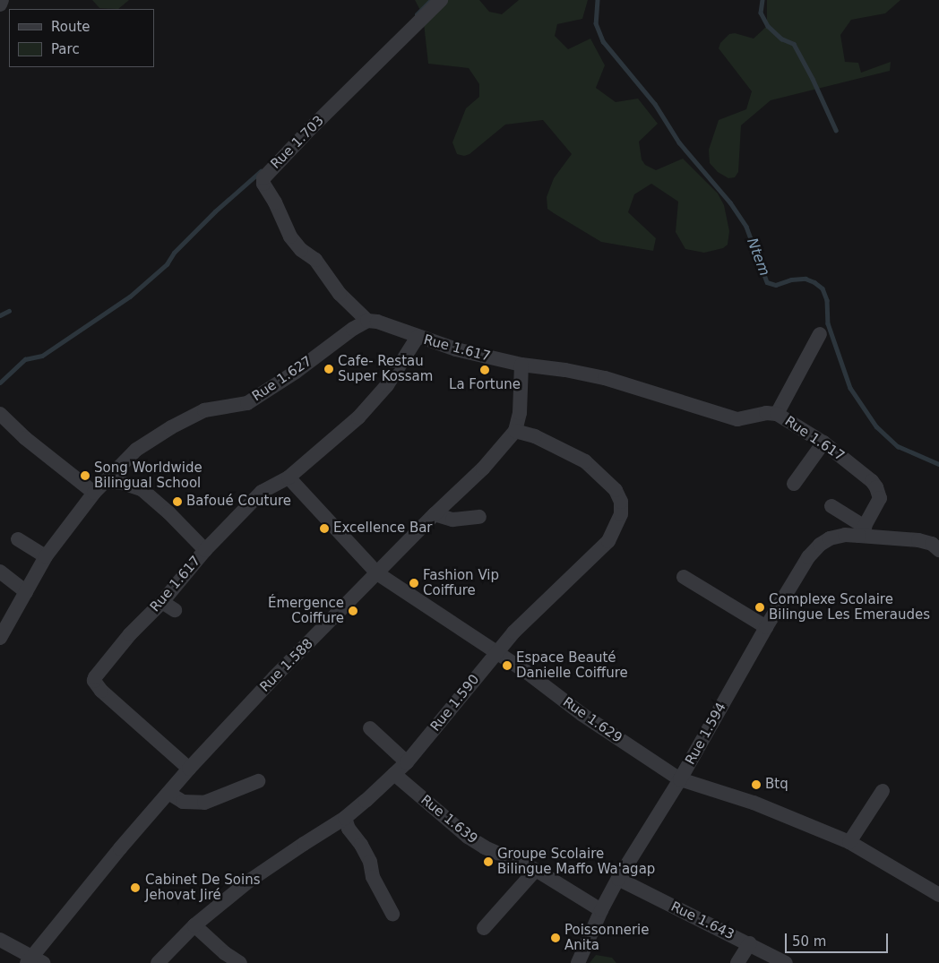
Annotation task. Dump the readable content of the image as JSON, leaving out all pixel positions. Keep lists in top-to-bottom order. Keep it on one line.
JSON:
{"streets":{"street":["Rue 1.703","Rue 1.617","Rue 1.627","Rue 1.588","Rue 1.590","Rue 1.629","Rue 1.594","Rue 1.639","Rue 1.643"]},"crossings":[["Rue 1.703","Rue 1.627"],["Rue 1.617","Rue 1.588"],["Rue 1.617","Rue 1.629"],["Rue 1.617","Rue 1.594"],["Rue 1.588","Rue 1.590"],["Rue 1.588","Rue 1.629"],["Rue 1.590","Rue 1.629"],["Rue 1.590","Rue 1.639"],["Rue 1.629","Rue 1.594"],["Rue 1.594","Rue 1.639"],["Rue 1.594","Rue 1.643"]],"water":["Ntem"],"places":["Cafe- Restau Super Kossam","La Fortune","Song Worldwide Bilingual School","Bafoué Couture","Excellence Bar","Fashion Vip Coiffure","Complexe Scolaire Bilingue Les Emeraudes","Émergence Coiffure","Espace Beauté Danielle Coiffure","Btq","Groupe Scolaire Bilingue Maffo Wa'agap","Cabinet De Soins Jehovat Jiré","Poissonnerie Anita"],"legend":["Route","Parc"],"scale_bar":"50 m"}
